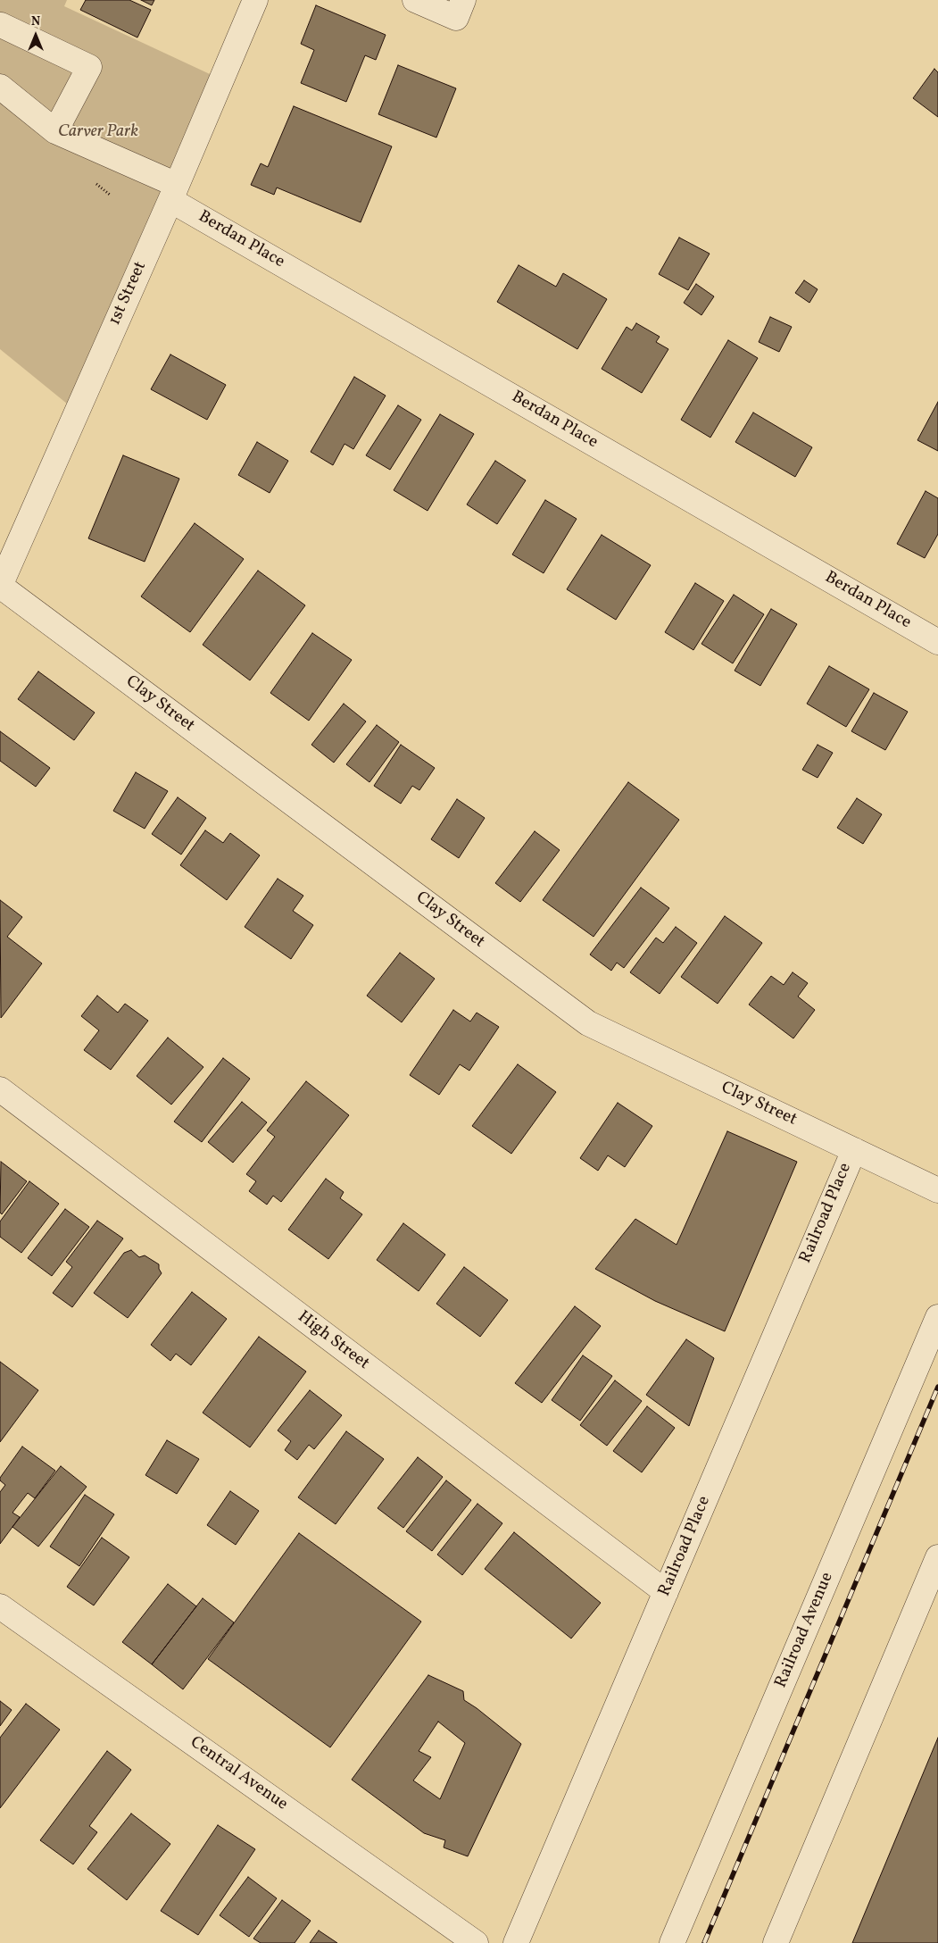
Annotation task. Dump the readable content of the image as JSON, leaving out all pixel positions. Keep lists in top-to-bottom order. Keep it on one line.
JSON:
{"streets":{"street":["Berdan Place","1st Street","Clay Street","Railroad Place","High Street","Railroad Avenue","Central Avenue"]},"crossings":[["Berdan Place","1st Street"],["1st Street","Clay Street"],["Clay Street","Railroad Place"],["Railroad Place","High Street"]],"parks":["Carver Park"],"north":"top"}
